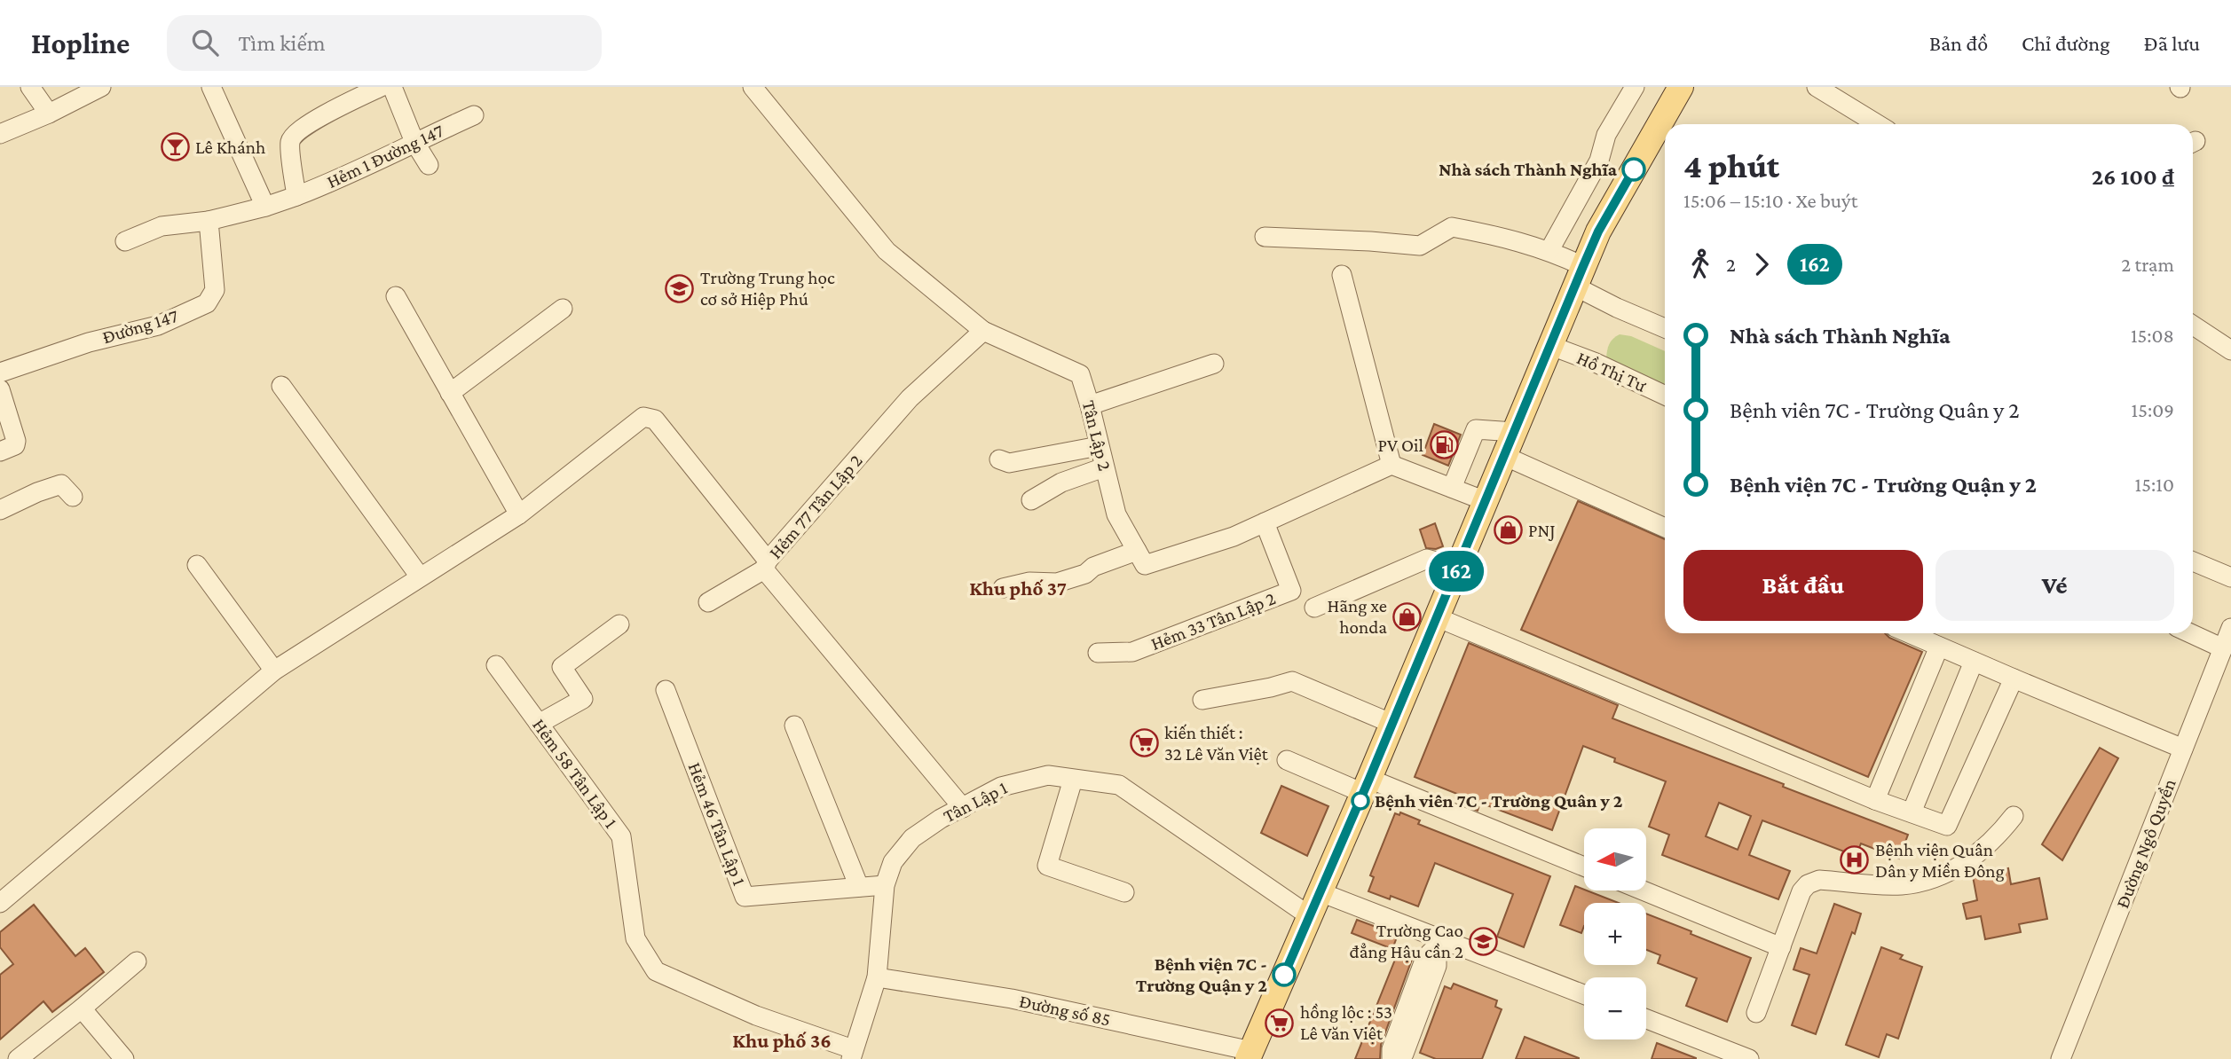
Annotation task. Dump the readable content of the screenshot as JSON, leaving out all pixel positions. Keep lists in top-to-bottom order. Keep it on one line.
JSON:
{"streets":{"street":["Hẻm 1 Đường 147","Đường 147","Hồ Thị Tư","Tân Lập 2","Hẻm 77 Tân Lập 2","Hẻm 33 Tân Lập 2","Hẻm 58 Tân Lập 1","Tân Lập 1","Hẻm 46 Tân Lập 1","Đường Ngô Quyền","Đường số 85"]},"crossings":[["Tân Lập 2","Hẻm 77 Tân Lập 2"],["Hẻm 77 Tân Lập 2","Tân Lập 1"],["Hẻm 58 Tân Lập 1","Tân Lập 1"],["Tân Lập 1","Hẻm 46 Tân Lập 1"],["Tân Lập 1","Đường số 85"]],"districts":["Khu phố 37","Khu phố 36"],"places":{"bar":["Lê Khánh"],"other":["Nhà sách Thành Nghĩa","Bệnh viên 7C - Trường Quân y 2","Bệnh viện 7C - Trường Quận y 2"],"school or university":["Trường Trung học cơ sở Hiệp Phú","Trường Cao đẳng Hậu cần 2"],"fuel station":["PV Oil"],"shop":["PNJ","Hãng xe honda"],"supermarket":["kiến thiết : 32 Lê Văn Việt","hồng lộc : 53 Lê Văn Việt"],"hospital":["Bệnh viện Quân Dân y Miền Đông"]},"lines":["bus line 162"],"north":"left","page":{"header":"Hopline","search":"Tìm kiếm","nav":["Bản đồ","Chỉ đường","Đã lưu"],"on_map":"162","heading":["4 phút","15:06 – 15:10 · Xe buýt","26 100 ₫"],"legs":["2","162","2 trạm"],"list":[{"name":"Nhà sách Thành Nghĩa","value":"15:08"},{"name":"Bệnh viên 7C - Trường Quân y 2","value":"15:09"},{"name":"Bệnh viện 7C - Trường Quận y 2","value":"15:10"}],"buttons":["Bắt đầu","Vé"],"map_buttons":["+","−"]}}
